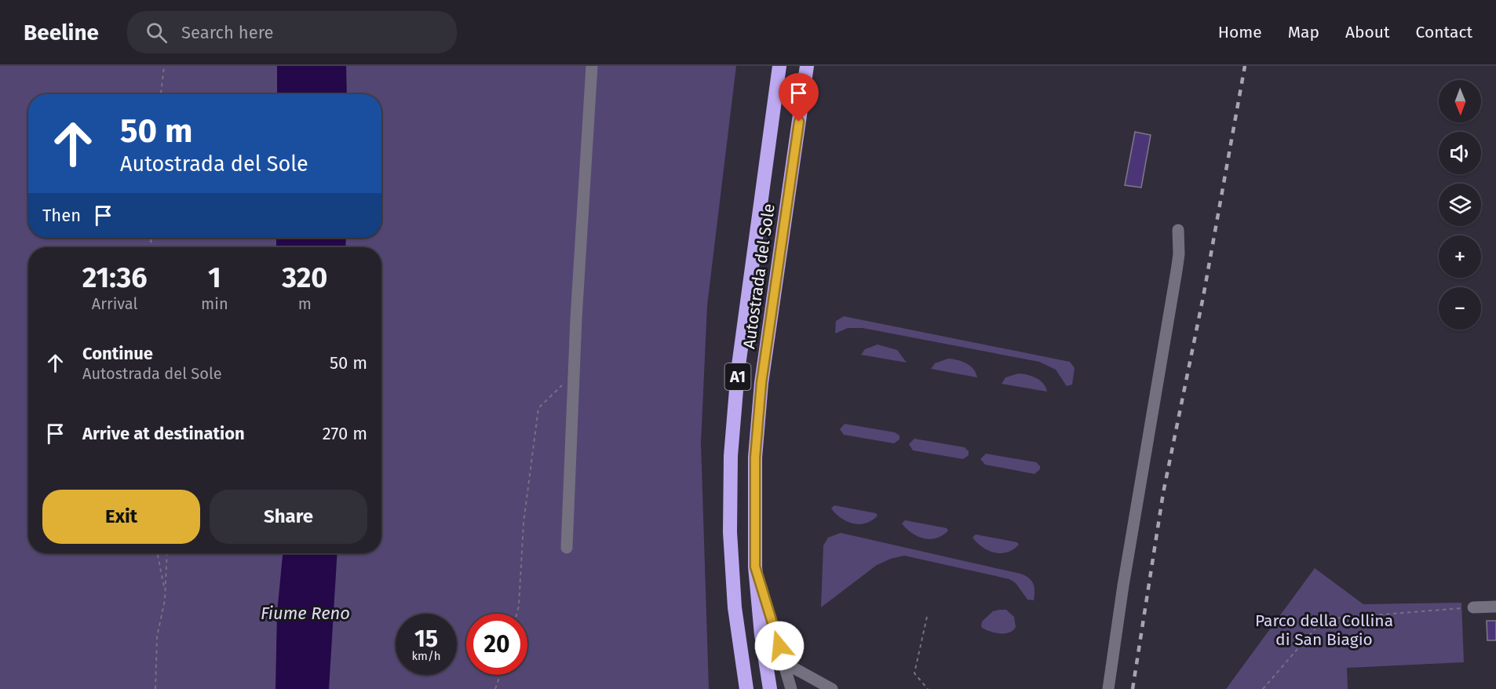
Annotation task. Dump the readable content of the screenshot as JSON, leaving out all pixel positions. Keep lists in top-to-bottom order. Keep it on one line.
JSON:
{"streets":{"highway":["Autostrada del Sole","A1"]},"water":["Fiume Reno"],"parks":["Parco della Collina di San Biagio"],"north":"bottom","page":{"header":"Beeline","search":"Search here","nav":["Home","Map","About","Contact"],"map_buttons":["+","−"],"turn":["50 m","Autostrada del Sole"],"then":"Then","eta":["21:36","Arrival","1","min","320","m"],"list":[{"name":"Continue","note":"Autostrada del Sole","value":"50 m"},{"name":"Arrive at destination","value":"270 m"}],"buttons":["Exit","Share"],"speed":"15 km/h","limit":"20"}}
